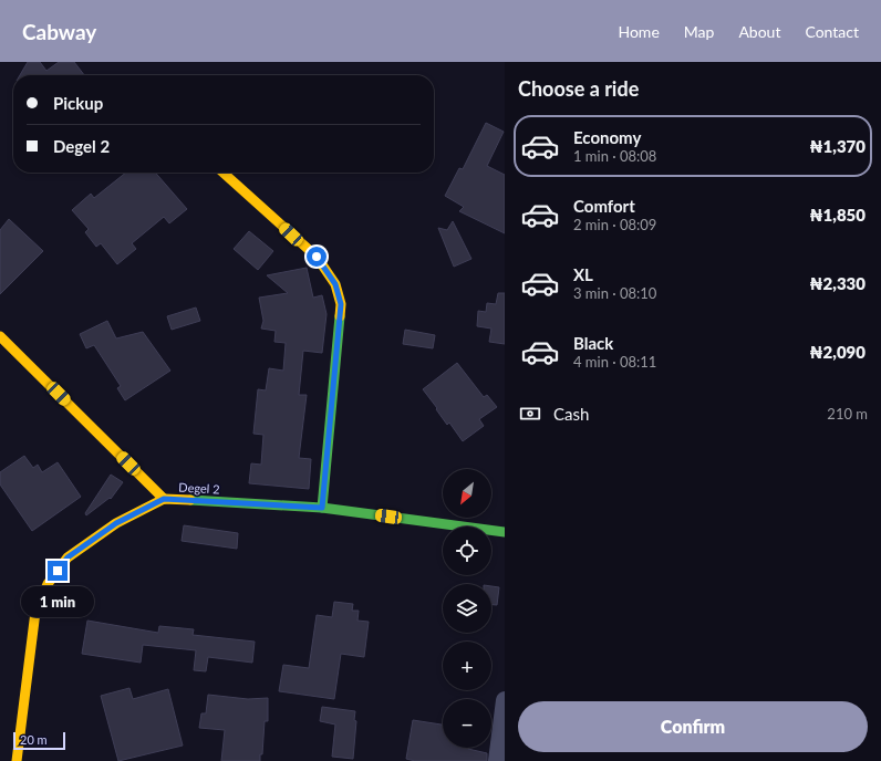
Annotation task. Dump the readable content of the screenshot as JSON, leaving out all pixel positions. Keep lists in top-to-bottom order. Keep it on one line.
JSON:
{"streets":{"street":["Degel 2"]},"scale_bar":"20 m","north":"bottom left","page":{"header":"Cabway","nav":["Home","Map","About","Contact"],"heading":"Choose a ride","banner":["Pickup","Degel 2"],"list":[{"name":"Economy","note":"1 min · 08:08","value":"₦1,370"},{"name":"Comfort","note":"2 min · 08:09","value":"₦1,850"},{"name":"XL","note":"3 min · 08:10","value":"₦2,330"},{"name":"Black","note":"4 min · 08:11","value":"₦2,090"}],"pay":["Cash","210 m"],"map_buttons":["+","−"],"bubble":"1 min","buttons":"Confirm","scale":"20 m"}}
